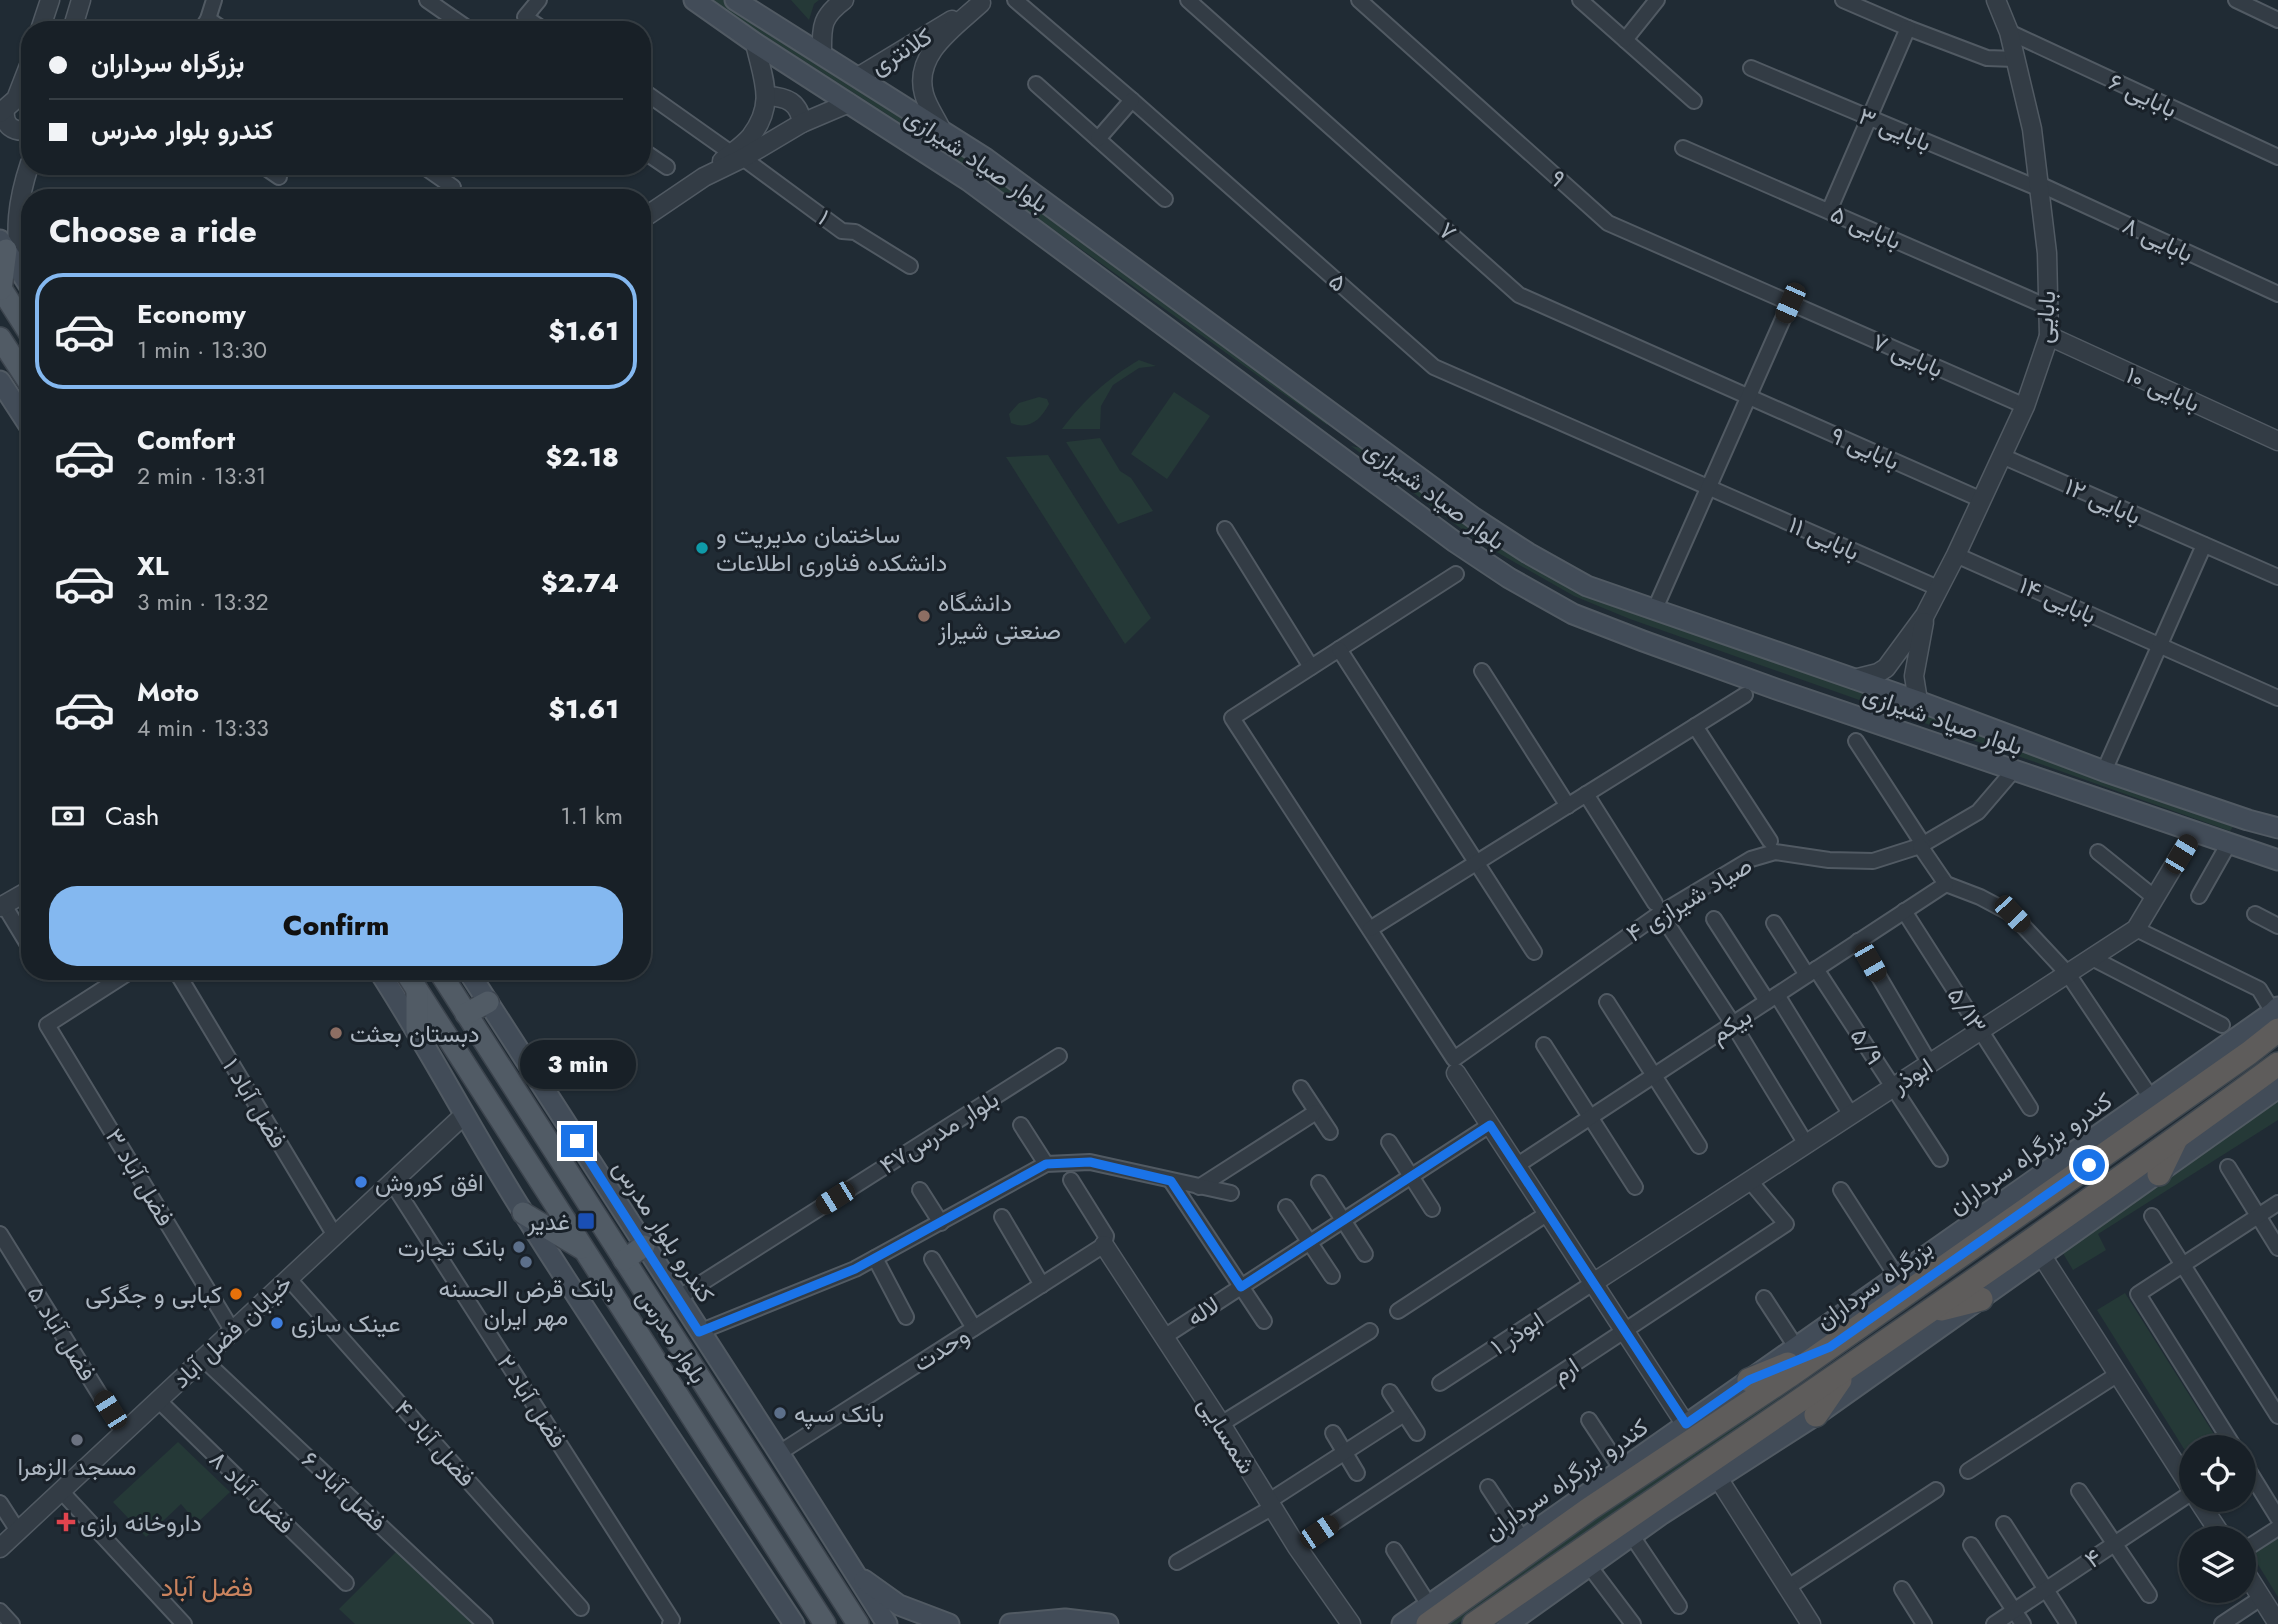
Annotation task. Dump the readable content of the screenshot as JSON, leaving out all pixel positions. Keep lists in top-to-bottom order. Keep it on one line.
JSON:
{"streets":{"highway":["بزرگراه سرداران"],"main road":["بلوار صیاد شیرازی","کندرو بزرگراه سرداران","کندرو بلوار مدرس","بلوار مدرس"],"street":["کلانتری","بابایی ۶","بابایی ۳","۹","۱","بابایی ۵","۷","بابایی ۸","۵","بابایی","بابایی ۷","بابایی ۱۰","بابایی ۹","بابایی ۱۲","بابایی ۱۱","بابایی ۱۴","صیاد شیرازی ۴","۵/۱۳","بیکم","۵/۹","ابوذر","فضل آباد ۱","بلوار مدرس۴۷","فضل آباد ۳","لاله","خیابان فضل آباد","فضل آباد ۵","ابوذر ۱","وحدت","ارم","فضل آباد ۲","شمسایی","فضل آباد ۴","فضل آباد ۶","فضل آباد ۸","۴"]},"crossings":[["کلانتری","بلوار صیاد شیرازی"],["بابایی ۶","بابایی"],["بابایی ۳","بابایی ۸"],["بابایی ۳","بابایی"],["بلوار صیاد شیرازی","بابایی"],["بلوار صیاد شیرازی","صیاد شیرازی ۴"],["بلوار صیاد شیرازی","ابوذر"],["۹","بابایی ۷"],["بابایی ۵","بابایی"],["۷","بابایی ۹"],["بابایی ۸","بابایی"],["۵","بابایی ۱۱"],["بابایی","بابایی ۷"],["بابایی","بابایی ۱۰"],["بابایی","بابایی ۹"],["بابایی","بابایی ۱۲"],["بابایی","بابایی ۱۱"],["بابایی","بابایی ۱۴"],["۵/۱۳","بیکم"],["۵/۱۳","ابوذر"],["بیکم","۵/۹"],["۵/۹","ابوذر"],["ابوذر","ابوذر ۱"],["ابوذر","ارم"],["فضل آباد ۱","خیابان فضل آباد"],["بلوار مدرس۴۷","کندرو بلوار مدرس"],["کندرو بزرگراه سرداران","بزرگراه سرداران"],["فضل آباد ۳","خیابان فضل آباد"],["کندرو بلوار مدرس","وحدت"],["لاله","شمسایی"],["خیابان فضل آباد","فضل آباد ۵"],["خیابان فضل آباد","فضل آباد ۲"],["خیابان فضل آباد","فضل آباد ۴"],["خیابان فضل آباد","فضل آباد ۶"],["خیابان فضل آباد","فضل آباد ۸"],["وحدت","شمسایی"],["ارم","شمسایی"]],"districts":["فضل آباد"],"places":{"other":["ساختمان مدیریت و دانشکده فناوری اطلاعات","دانشگاه صنعتی شیراز","دبستان بعثت","افق کوروش","بانک تجارت","بانک قرض الحسنه مهر ایران","کبابی و جگرکی","عینک سازی","بانک سپه","مسجد الزهرا"],"transit":["غدیر"],"health":["داروخانه رازی"]},"page":{"banner":["بزرگراه سرداران","کندرو بلوار مدرس"],"heading":"Choose a ride","list":[{"name":"Economy","note":"1 min · 13:30","value":"$1.61"},{"name":"Comfort","note":"2 min · 13:31","value":"$2.18"},{"name":"XL","note":"3 min · 13:32","value":"$2.74"},{"name":"Moto","note":"4 min · 13:33","value":"$1.61"}],"pay":["Cash","1.1 km"],"buttons":"Confirm","bubble":"3 min"}}
